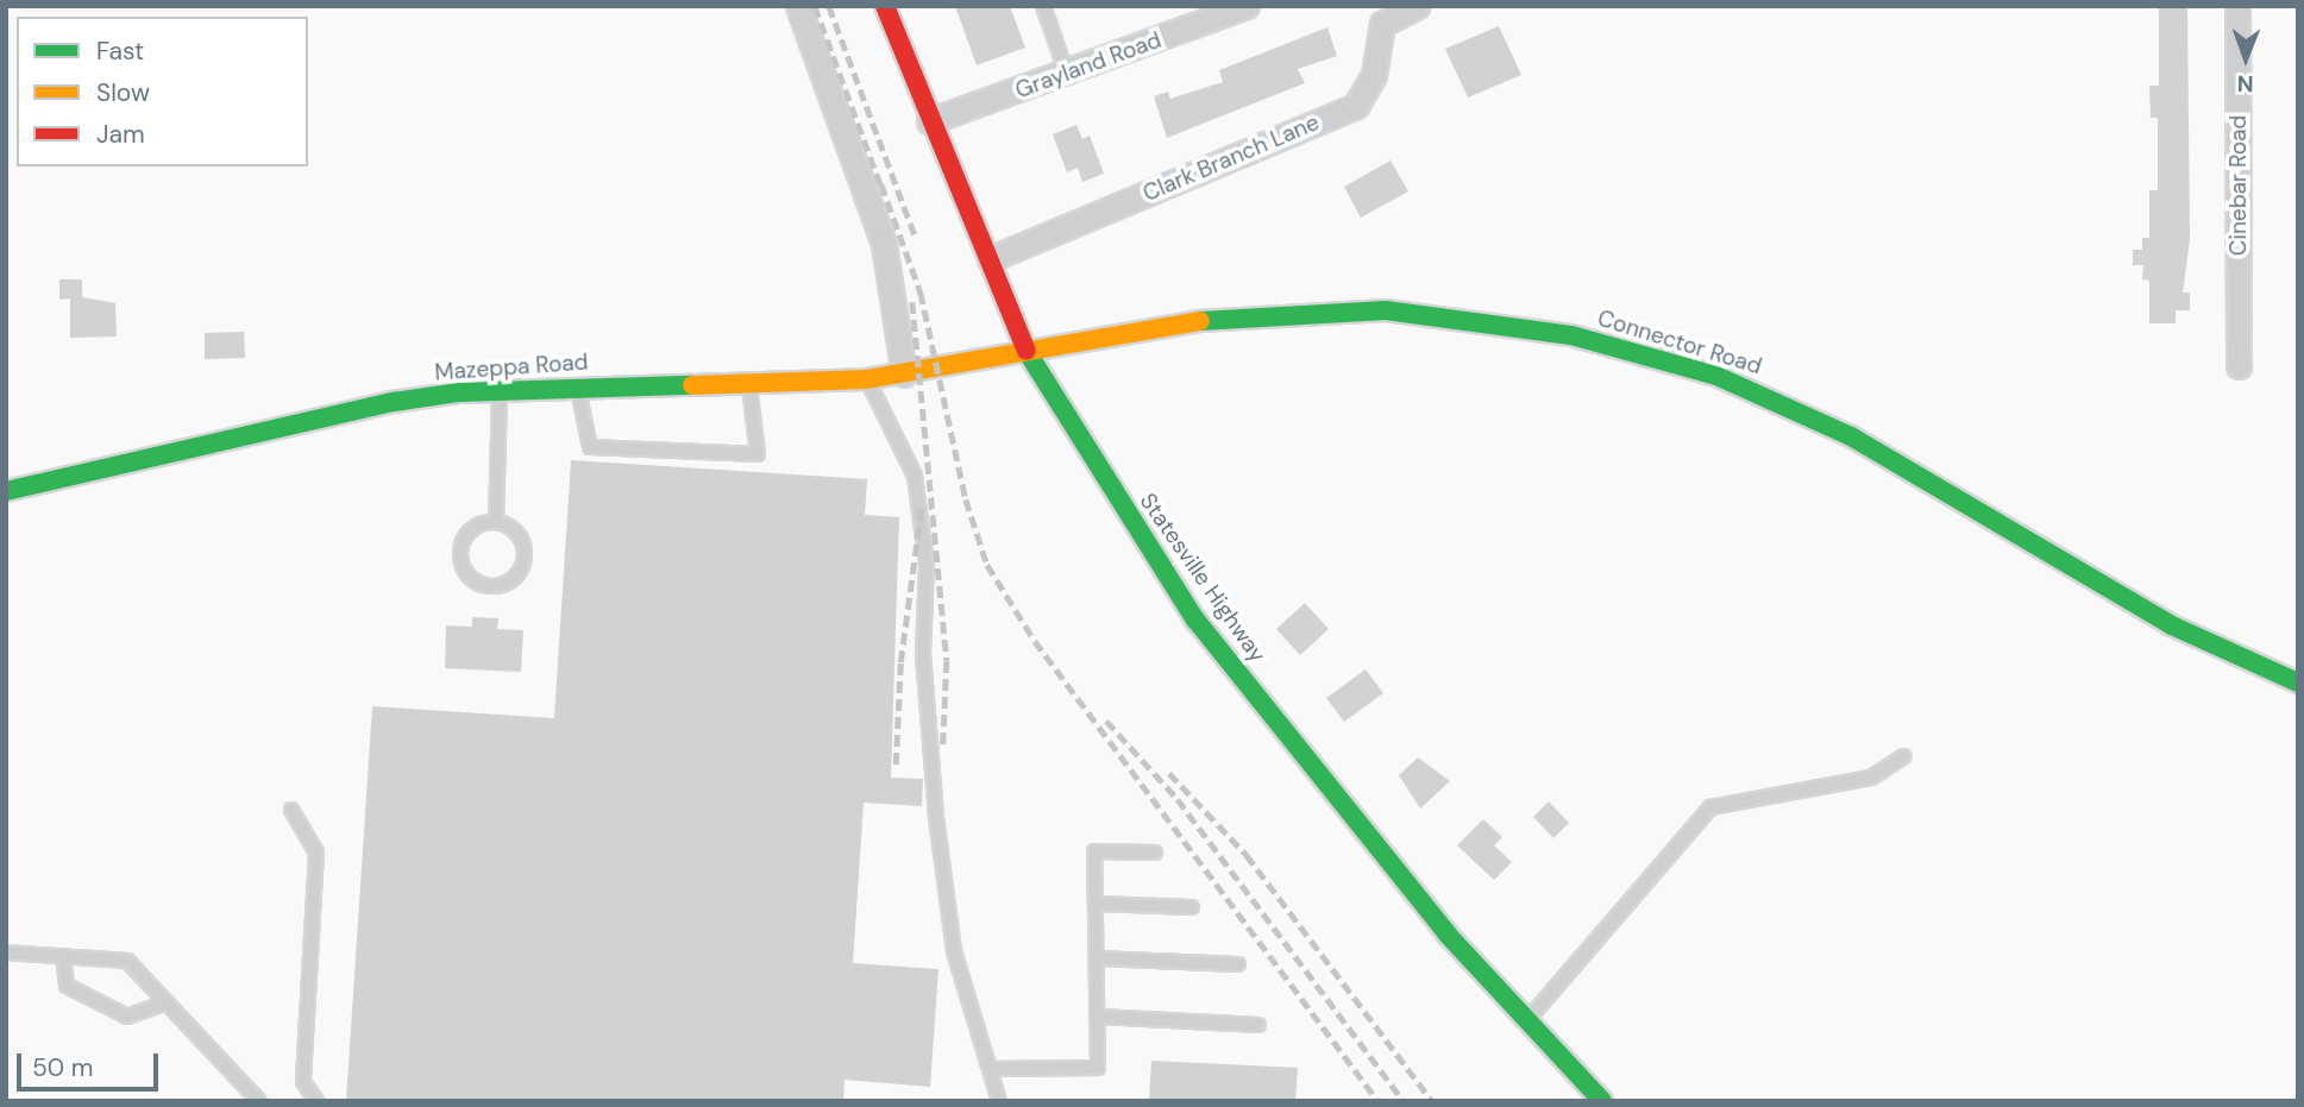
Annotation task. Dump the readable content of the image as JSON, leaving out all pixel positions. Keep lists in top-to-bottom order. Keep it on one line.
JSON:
{"streets":{"street":["Grayland Road","Clark Branch Lane","Cinebar Road","Connector Road","Mazeppa Road","Statesville Highway"]},"crossings":[["Grayland Road","Statesville Highway"],["Clark Branch Lane","Statesville Highway"],["Connector Road","Mazeppa Road"],["Connector Road","Statesville Highway"],["Mazeppa Road","Statesville Highway"]],"legend":["Fast","Slow","Jam"],"scale_bar":"50 m","north":"bottom"}
